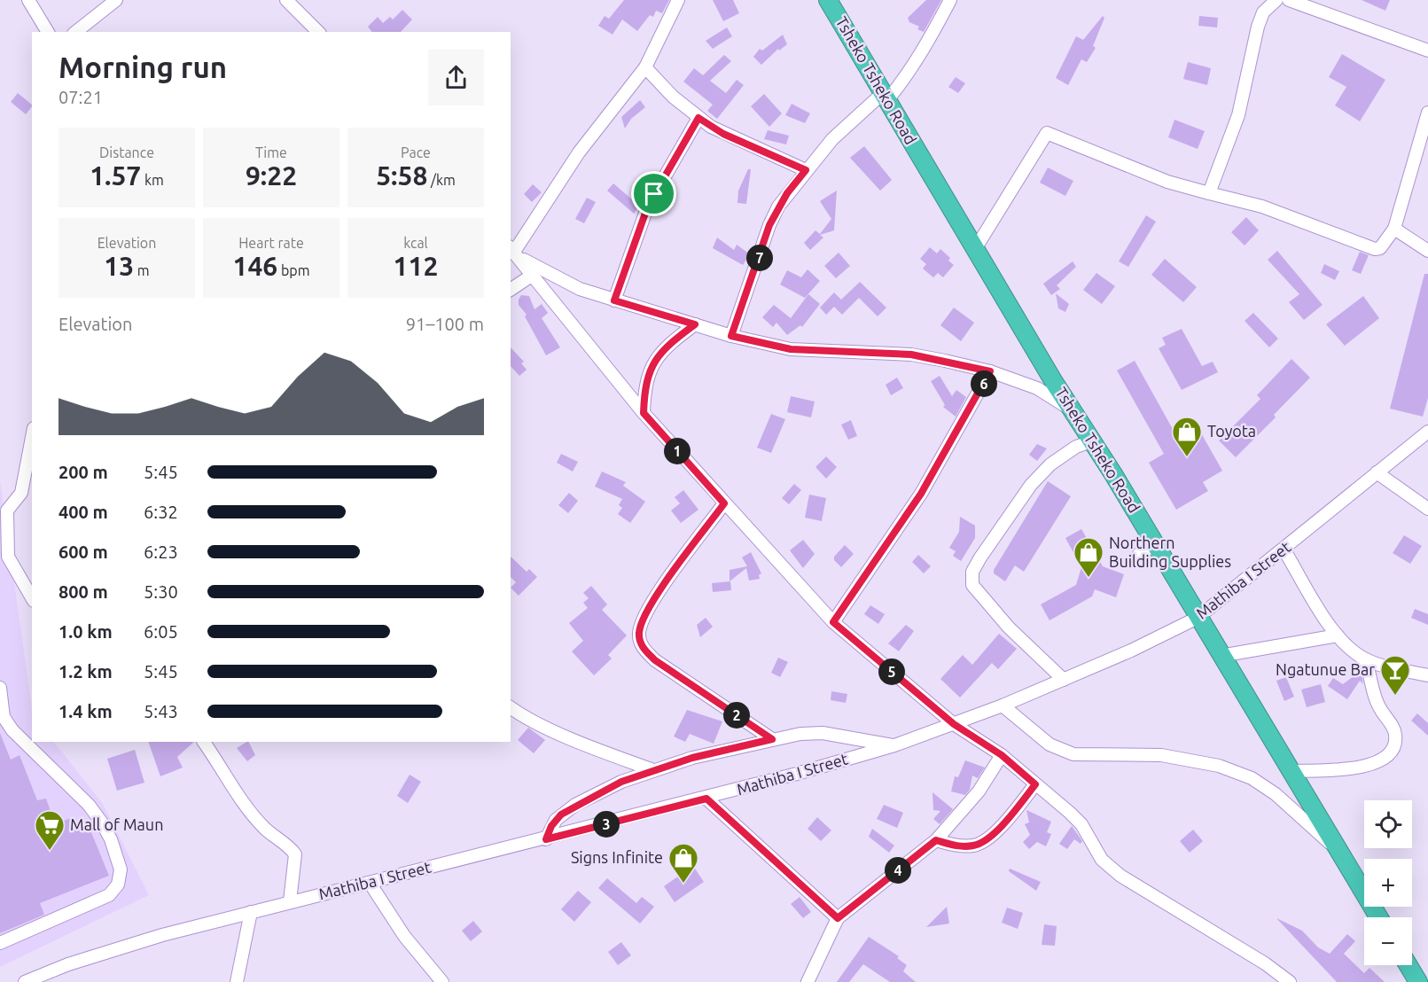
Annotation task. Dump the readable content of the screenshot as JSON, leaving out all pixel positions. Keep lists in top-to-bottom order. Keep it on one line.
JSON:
{"streets":{"highway":["Tsheko Tsheko Road"],"street":["Mathiba I Street"]},"crossings":[["Tsheko Tsheko Road","Mathiba I Street"]],"places":{"shop":["Toyota","Northern Building Supplies","Signs Infinite"],"bar":["Ngatunue Bar"],"supermarket":["Mall of Maun"]},"page":{"heading":["Morning run","07:21"],"stats":[["Distance","1.57 km"],["Time","9:22"],["Pace","5:58 /km"],["Elevation","13 m"],["Heart rate","146 bpm"],["kcal","112"]],"pins":["7","6","1","5","2","3","4"],"chart":["Elevation","91–100 m"],"list":[{"name":"200 m","note":"5:45"},{"name":"400 m","note":"6:32"},{"name":"600 m","note":"6:23"},{"name":"800 m","note":"5:30"},{"name":"1.0 km","note":"6:05"},{"name":"1.2 km","note":"5:45"},{"name":"1.4 km","note":"5:43"}],"map_buttons":["+","−"]}}
